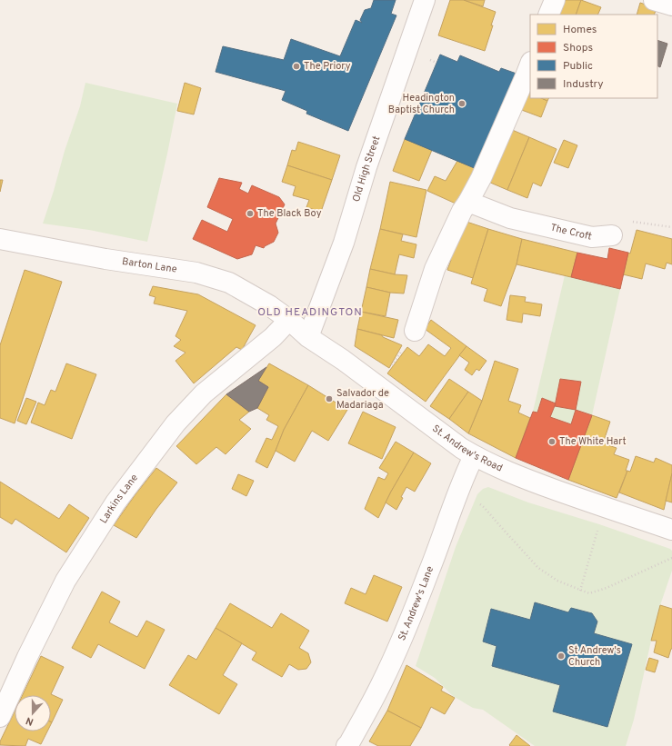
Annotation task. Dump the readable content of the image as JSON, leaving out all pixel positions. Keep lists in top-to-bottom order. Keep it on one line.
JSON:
{"streets":{"street":["Old High Street","The Croft","Barton Lane","St. Andrew's Road","Larkins Lane","St. Andrew's Lane"]},"crossings":[["Old High Street","St. Andrew's Road"],["Barton Lane","St. Andrew's Road"],["Barton Lane","Larkins Lane"],["St. Andrew's Road","Larkins Lane"],["St. Andrew's Road","St. Andrew's Lane"]],"districts":["OLD HEADINGTON"],"places":["The Priory","Headington Baptist Church","The Black Boy","Salvador de Madariaga","The White Hart","St Andrew's Church"],"legend":["Homes","Shops","Public","Industry"],"north":"bottom"}
